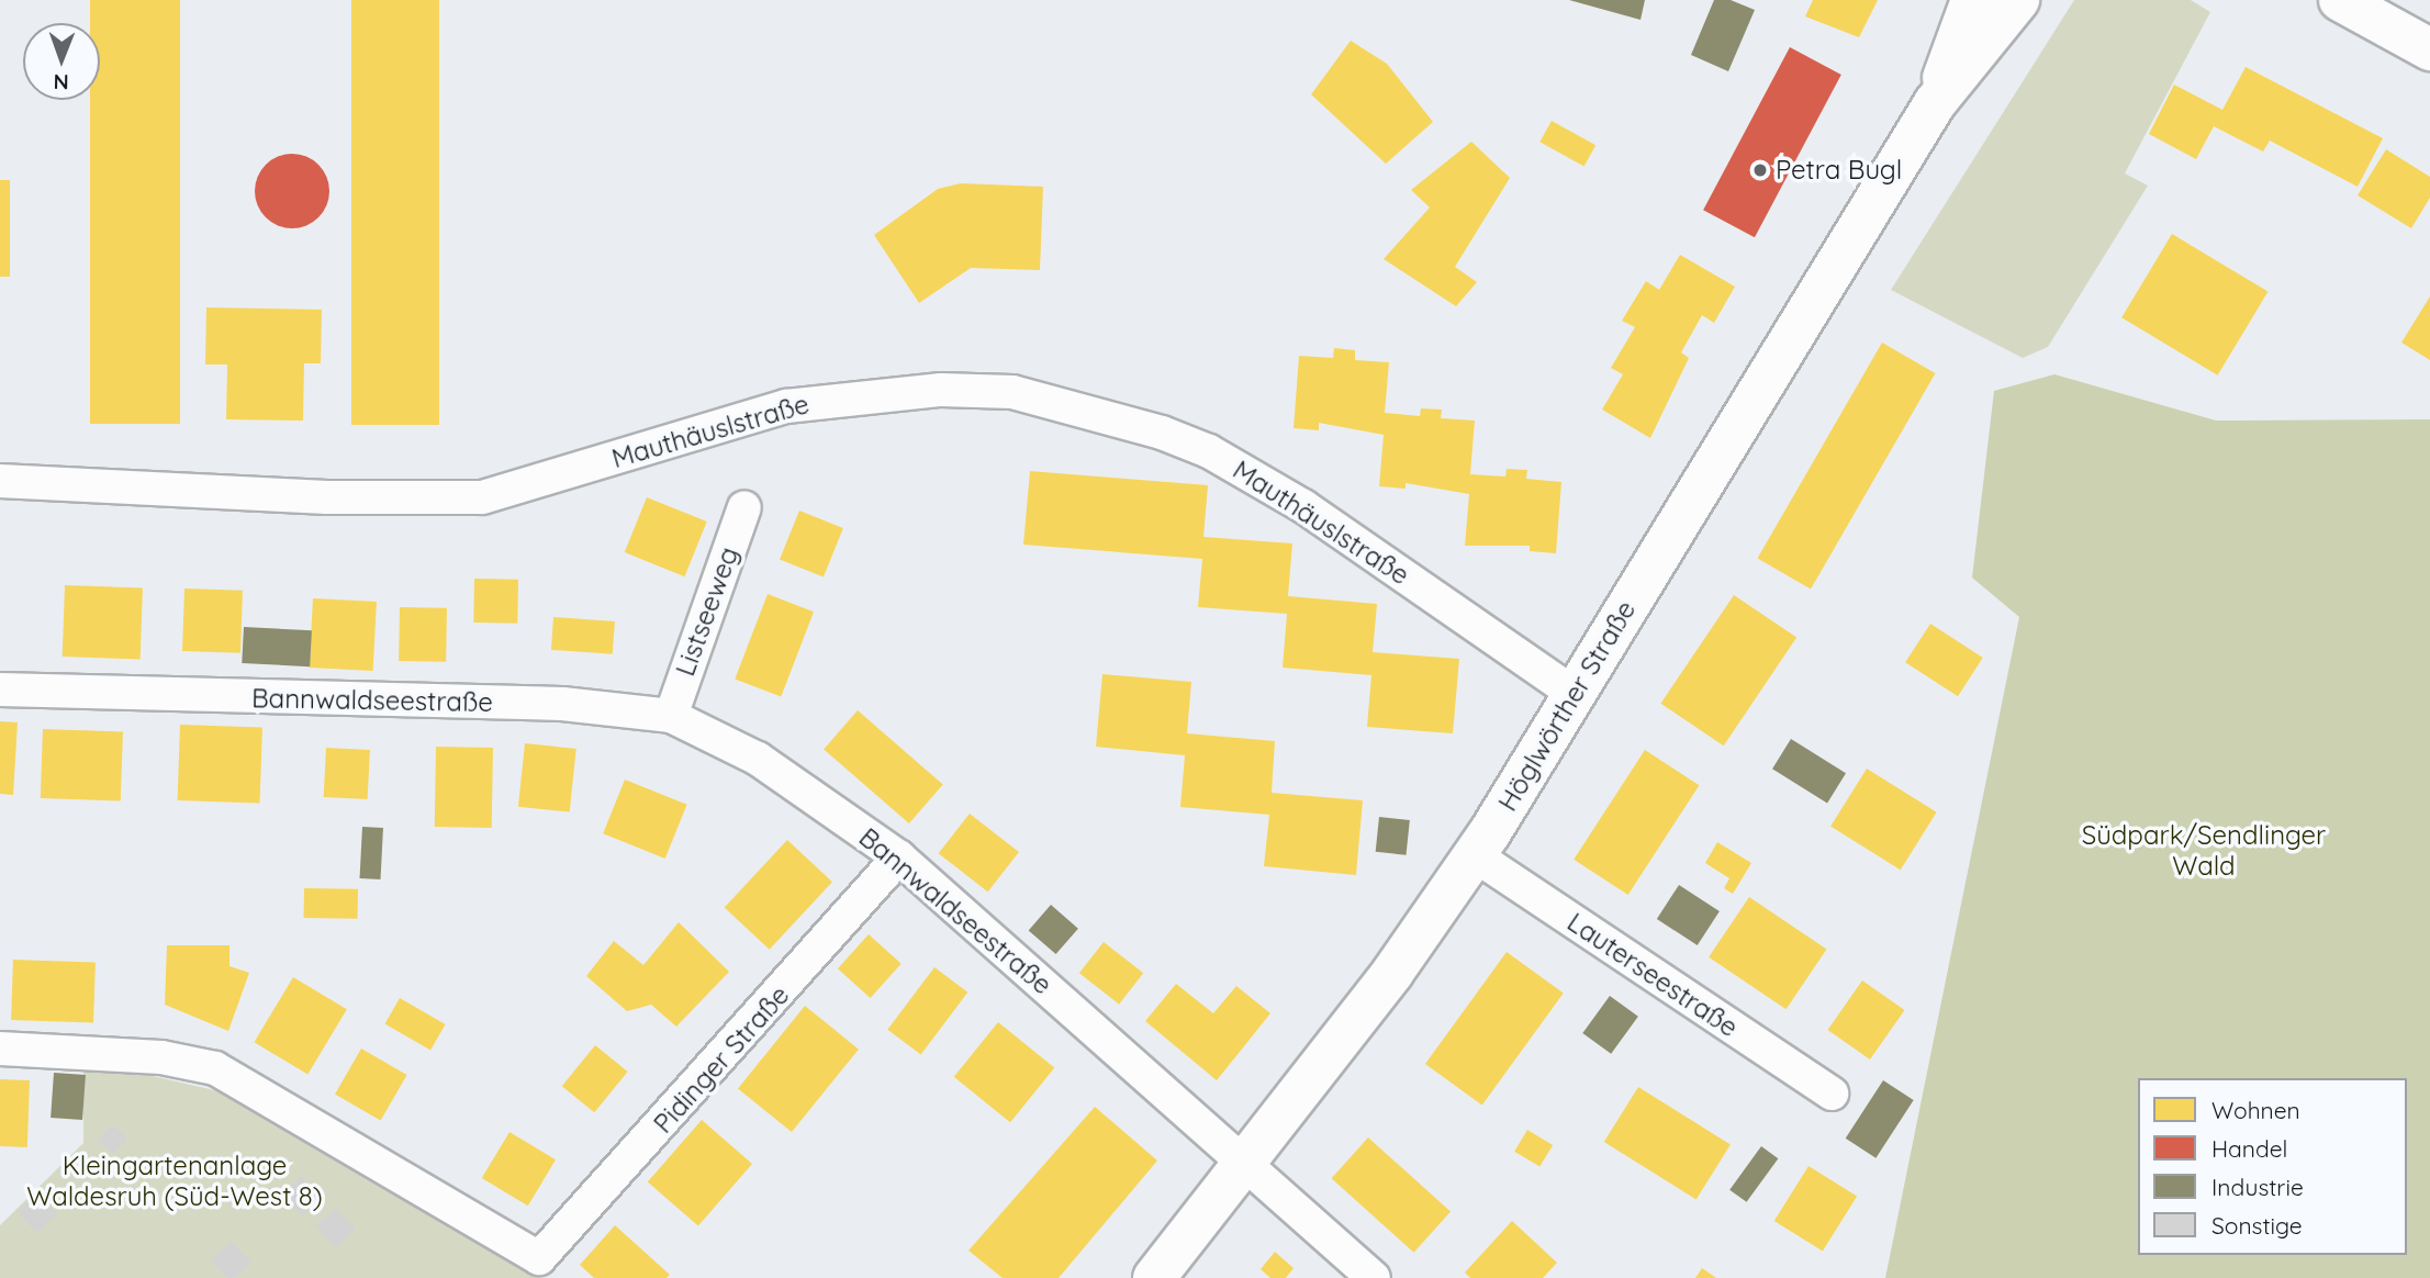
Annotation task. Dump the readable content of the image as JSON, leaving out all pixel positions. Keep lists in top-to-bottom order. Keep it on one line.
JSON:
{"streets":{"street":["Mauthäuslstraße","Listseeweg","Bannwaldseestraße","Höglwörther Straße","Lauterseestraße","Pidinger Straße"]},"crossings":[["Mauthäuslstraße","Höglwörther Straße"],["Listseeweg","Bannwaldseestraße"],["Bannwaldseestraße","Höglwörther Straße"],["Bannwaldseestraße","Pidinger Straße"],["Höglwörther Straße","Lauterseestraße"]],"parks":["Südpark/Sendlinger Wald","Kleingartenanlage Waldesruh (Süd-West 8)"],"places":["Petra Bugl"],"legend":["Wohnen","Handel","Industrie","Sonstige"],"north":"bottom"}
